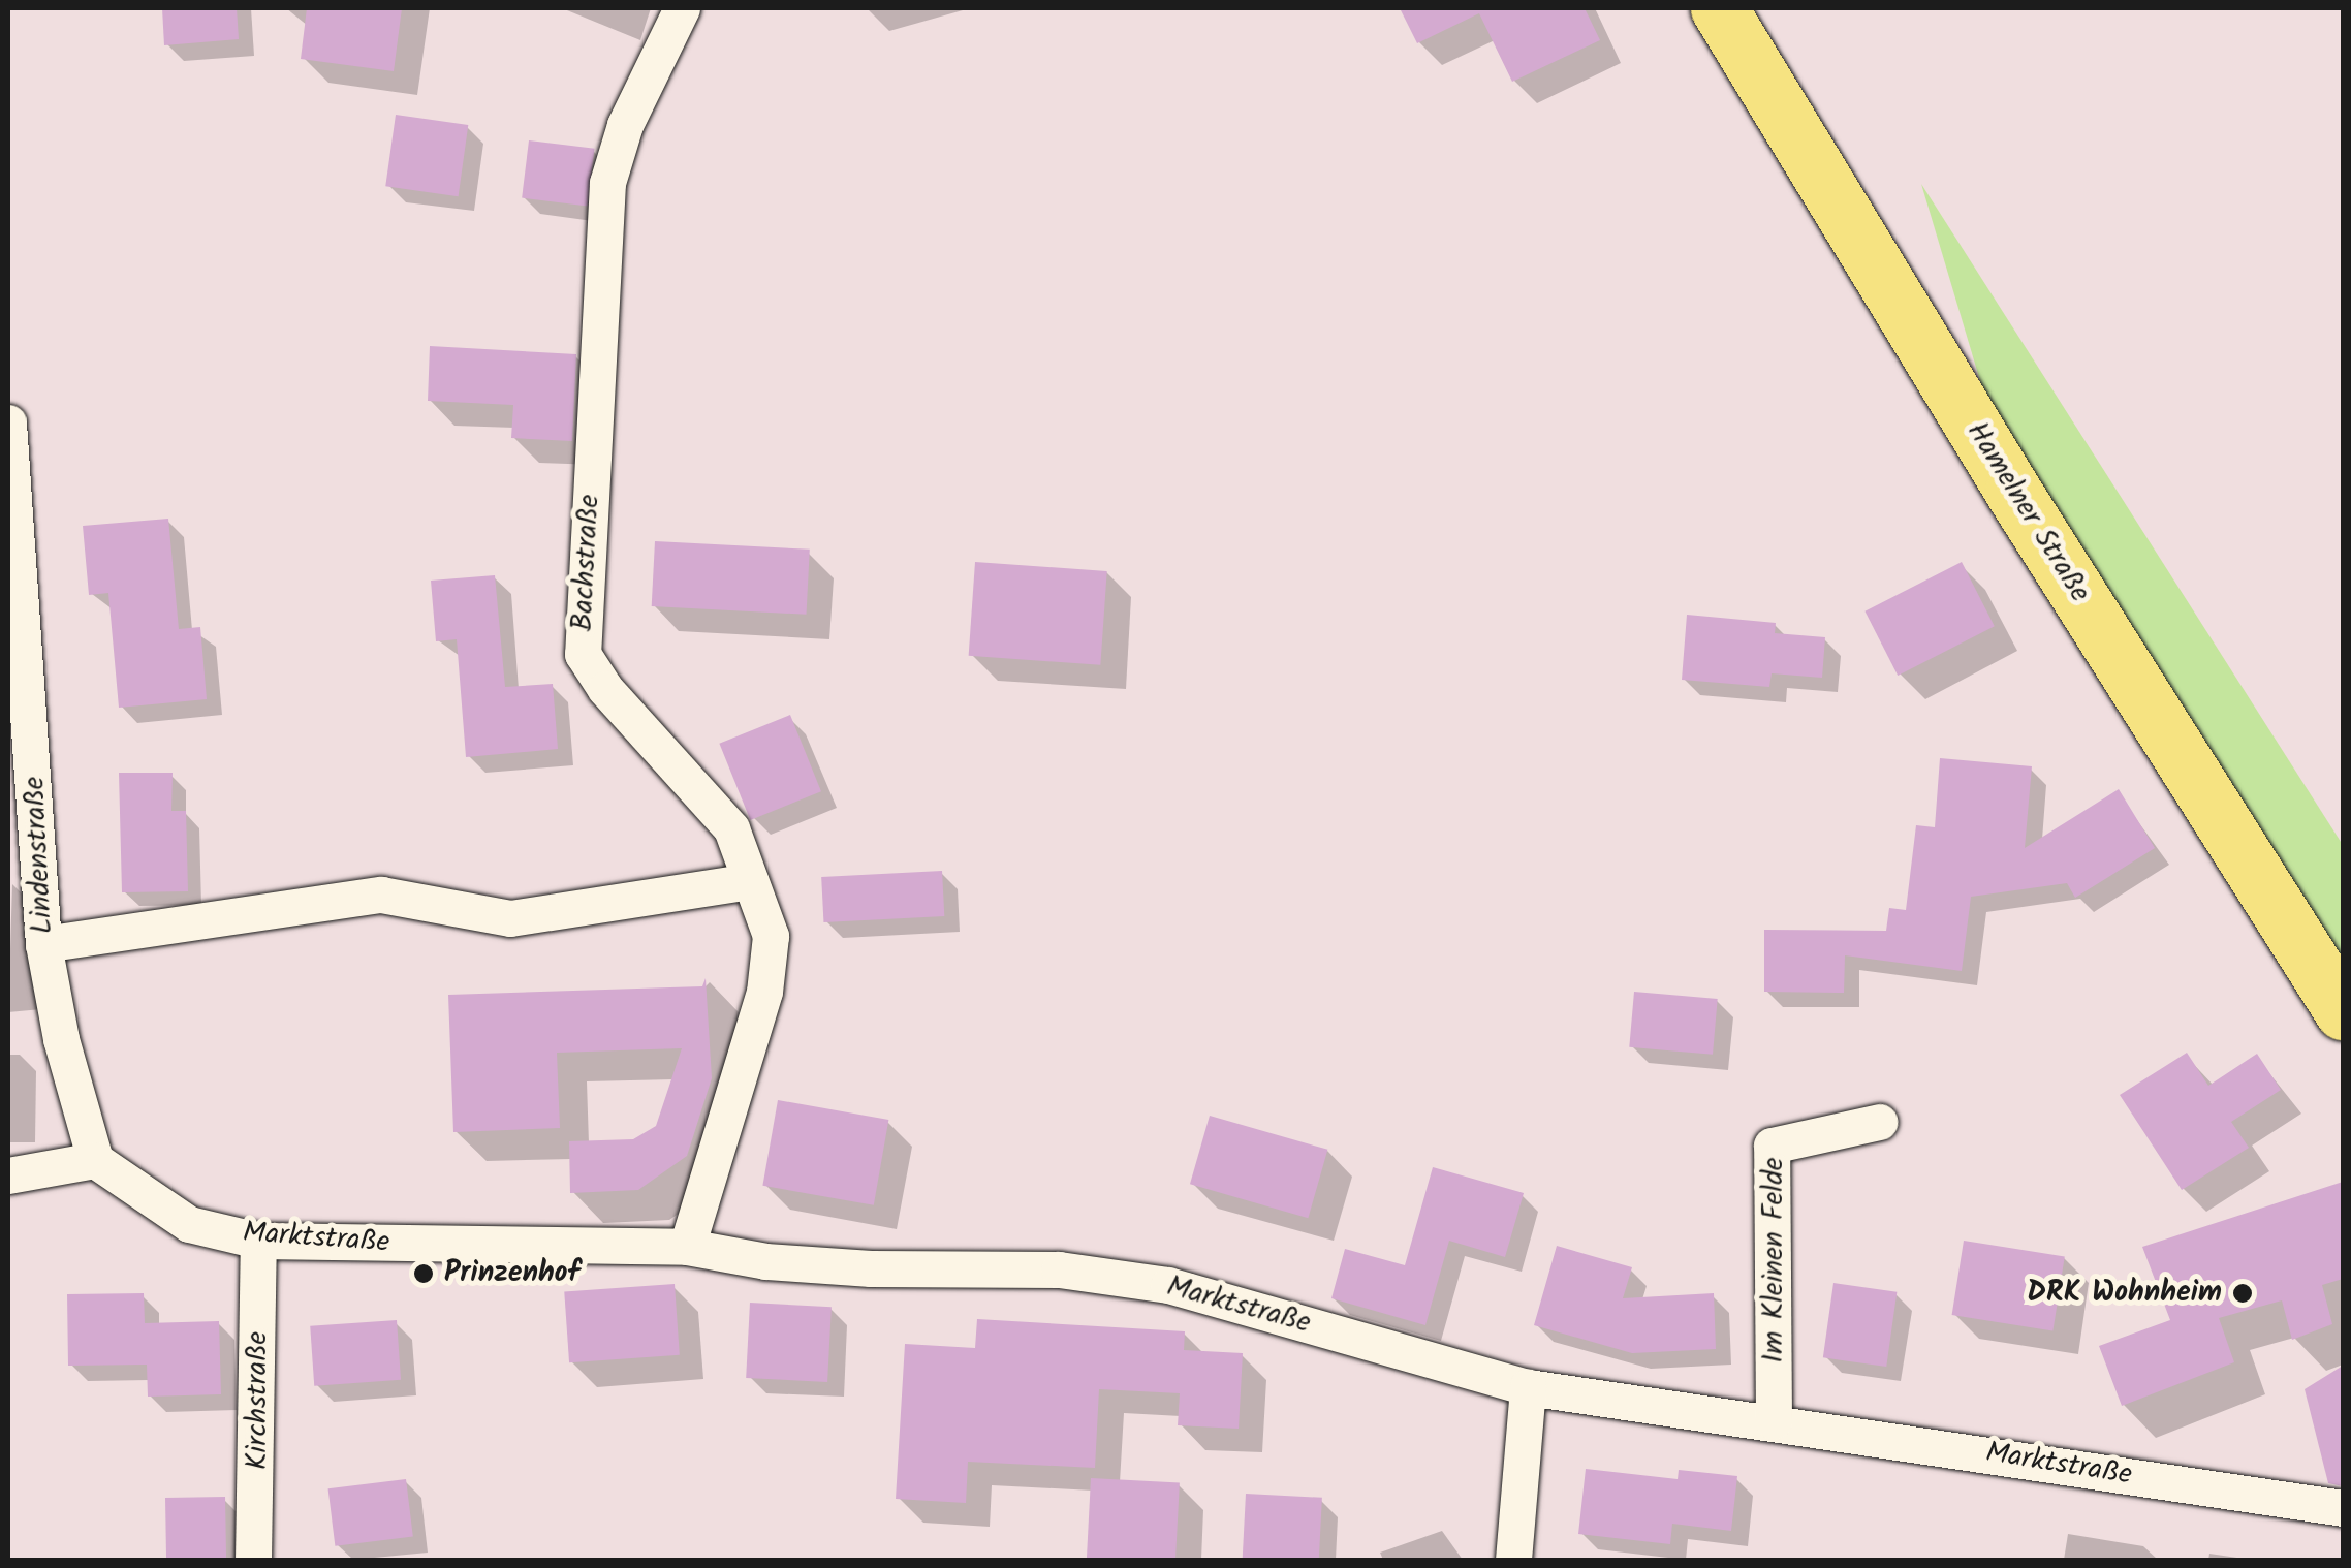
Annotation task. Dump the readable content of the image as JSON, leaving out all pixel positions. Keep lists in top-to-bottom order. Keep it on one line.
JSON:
{"streets":{"main road":["Hamelner Straße"],"street":["Bachstraße","Lindenstraße","Marktstraße","Im Kleinen Felde","Kirchstraße"]},"crossings":[["Bachstraße","Marktstraße"],["Lindenstraße","Marktstraße"],["Marktstraße","Im Kleinen Felde"],["Marktstraße","Kirchstraße"]],"places":["Prinzenhof","DRK Wohnheim"]}
